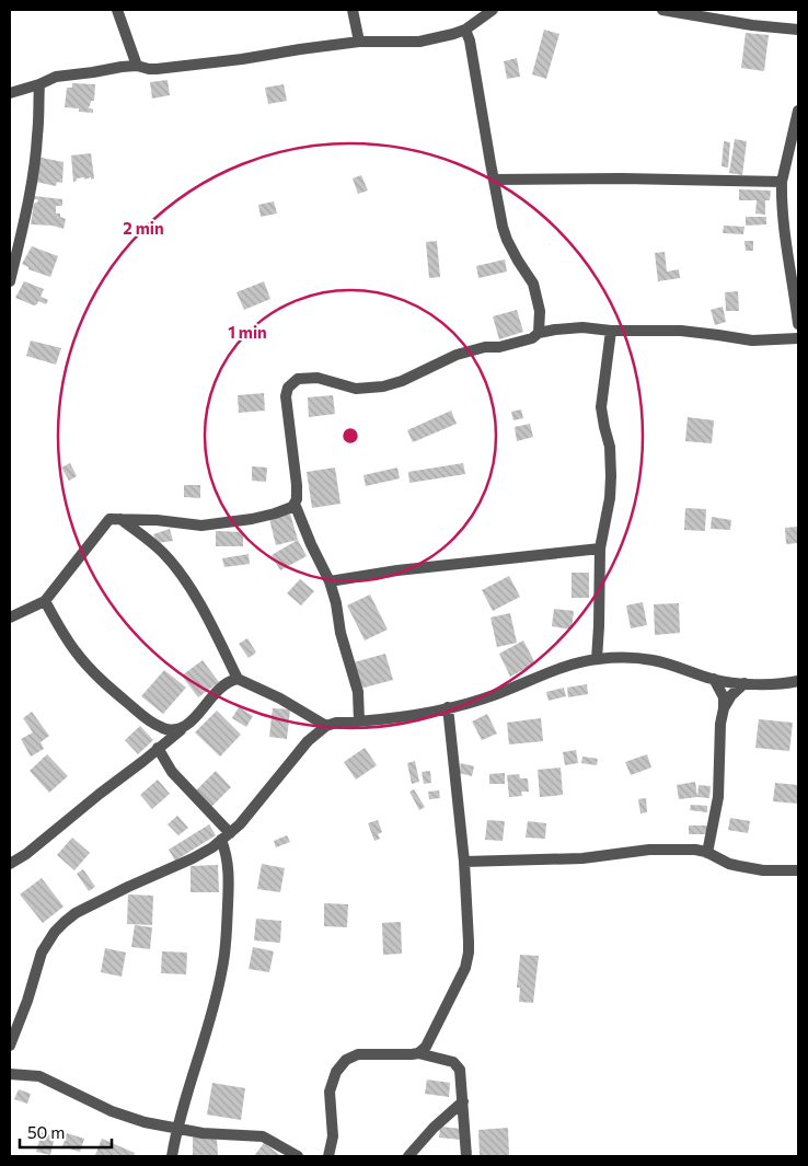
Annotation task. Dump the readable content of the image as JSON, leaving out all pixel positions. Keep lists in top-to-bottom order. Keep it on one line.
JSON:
{"scale_bar":"50 m","rings":["2 min","1 min"]}
